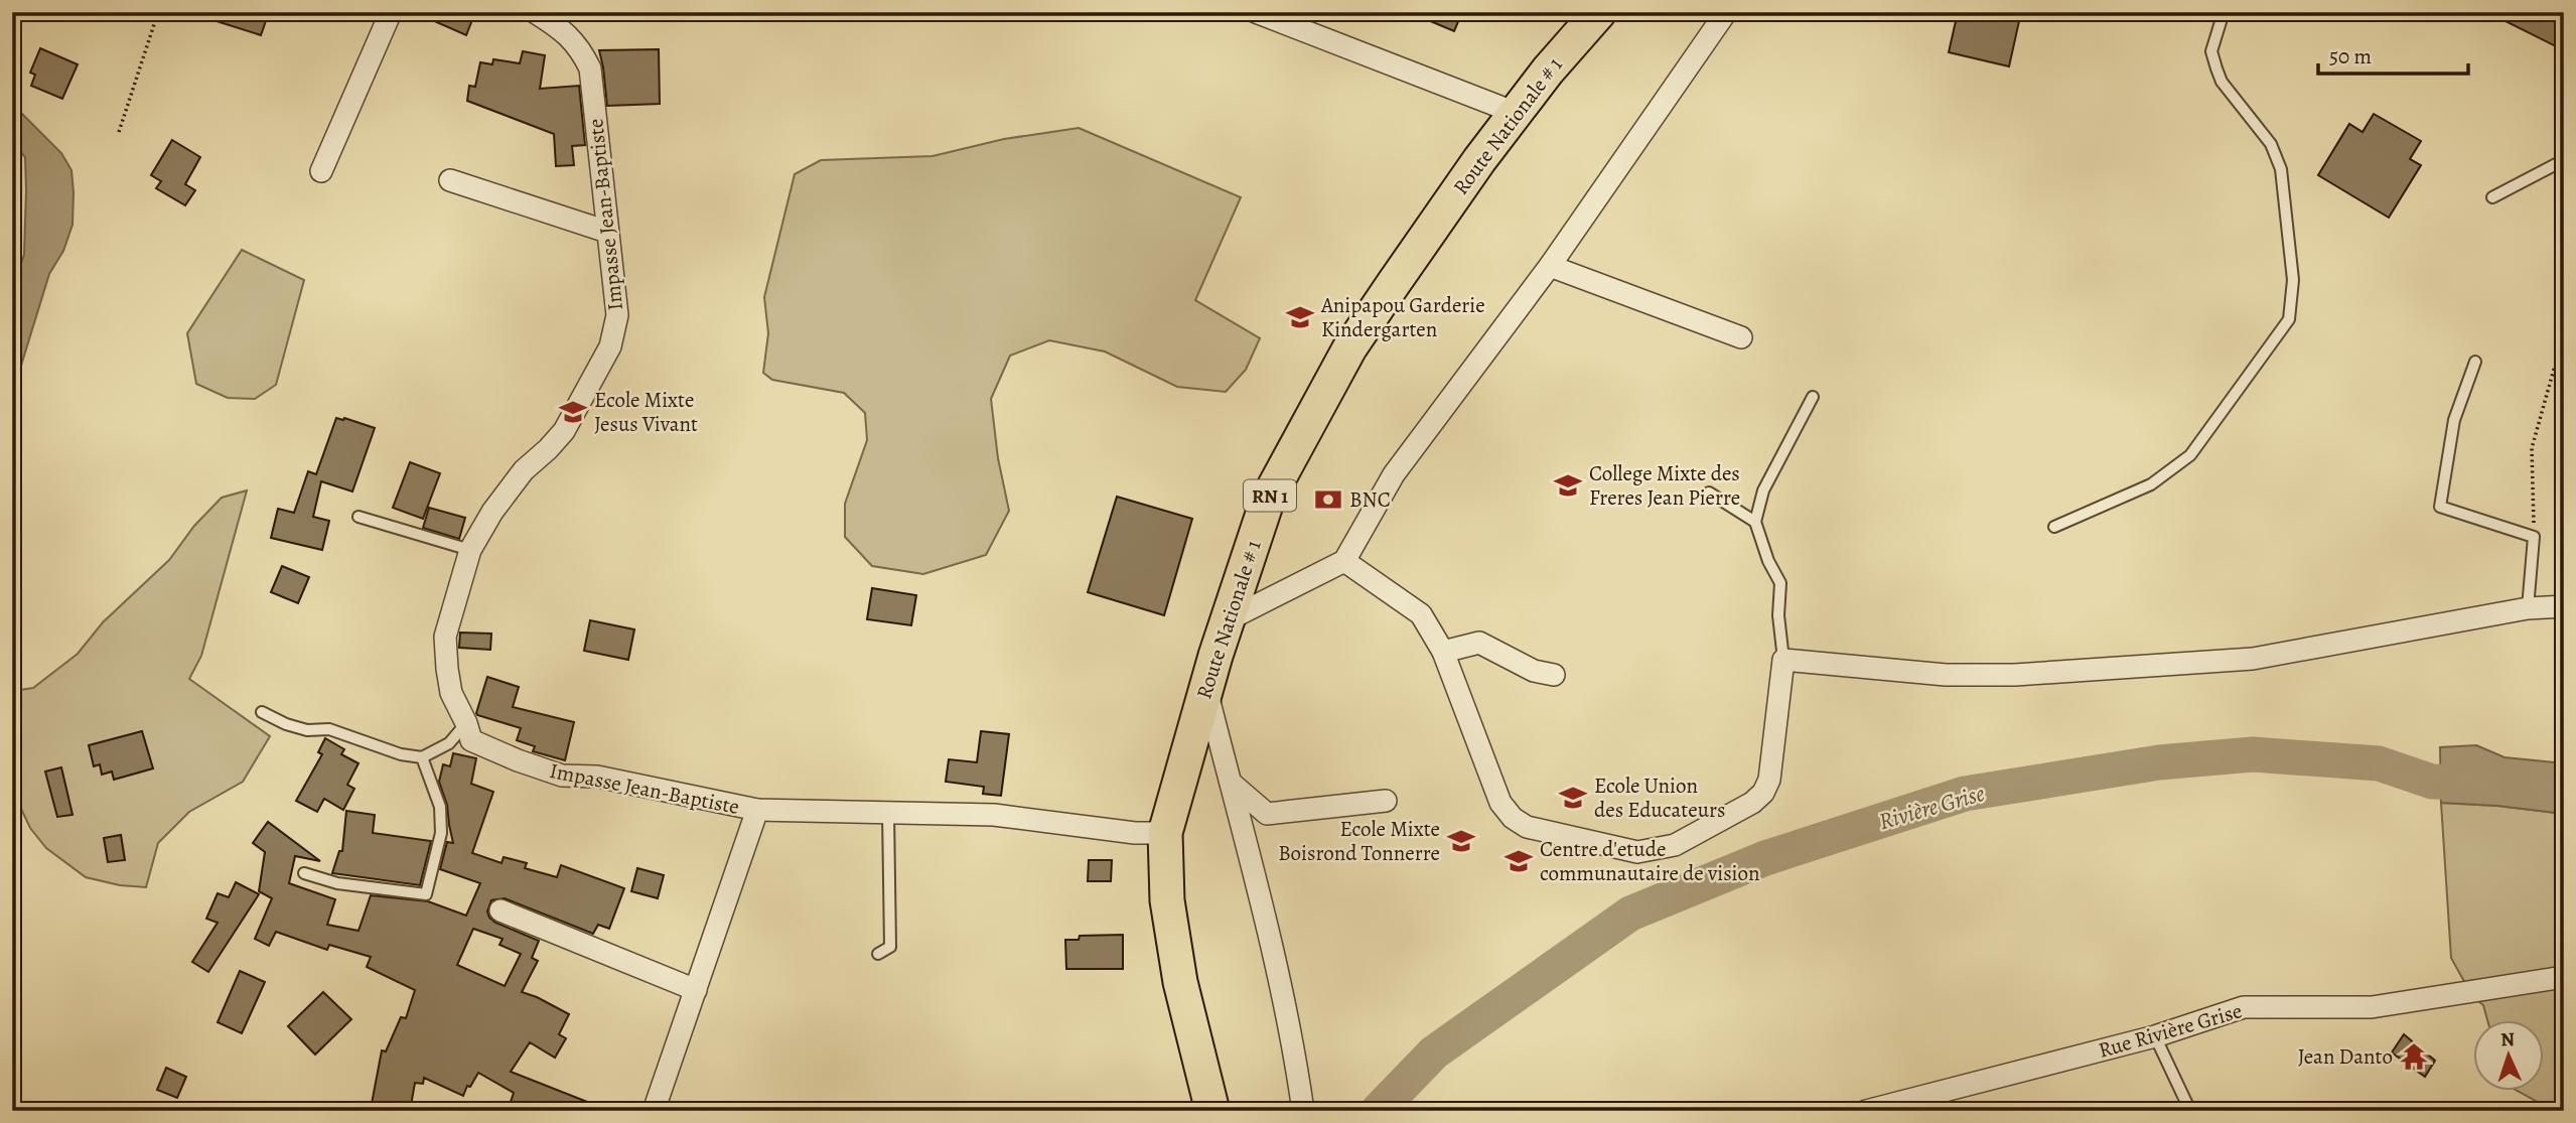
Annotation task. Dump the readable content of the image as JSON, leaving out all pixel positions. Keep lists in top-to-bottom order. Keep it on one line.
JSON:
{"streets":{"main road":["Route Nationale # 1","RN 1"],"street":["Impasse Jean-Baptiste","Rue Rivière Grise"]},"crossings":[["Route Nationale # 1","Impasse Jean-Baptiste"]],"water":["Rivière Grise"],"places":{"school or university":["Anipapou Garderie Kindergarten","Ecole Mixte Jesus Vivant","College Mixte des Freres Jean Pierre","Ecole Union des Educateurs","Ecole Mixte Boisrond Tonnerre","Centre d'etude communautaire de vision"],"bank":["BNC"],"temple":["Jean Danto"]},"scale_bar":"50 m","north":"top"}
